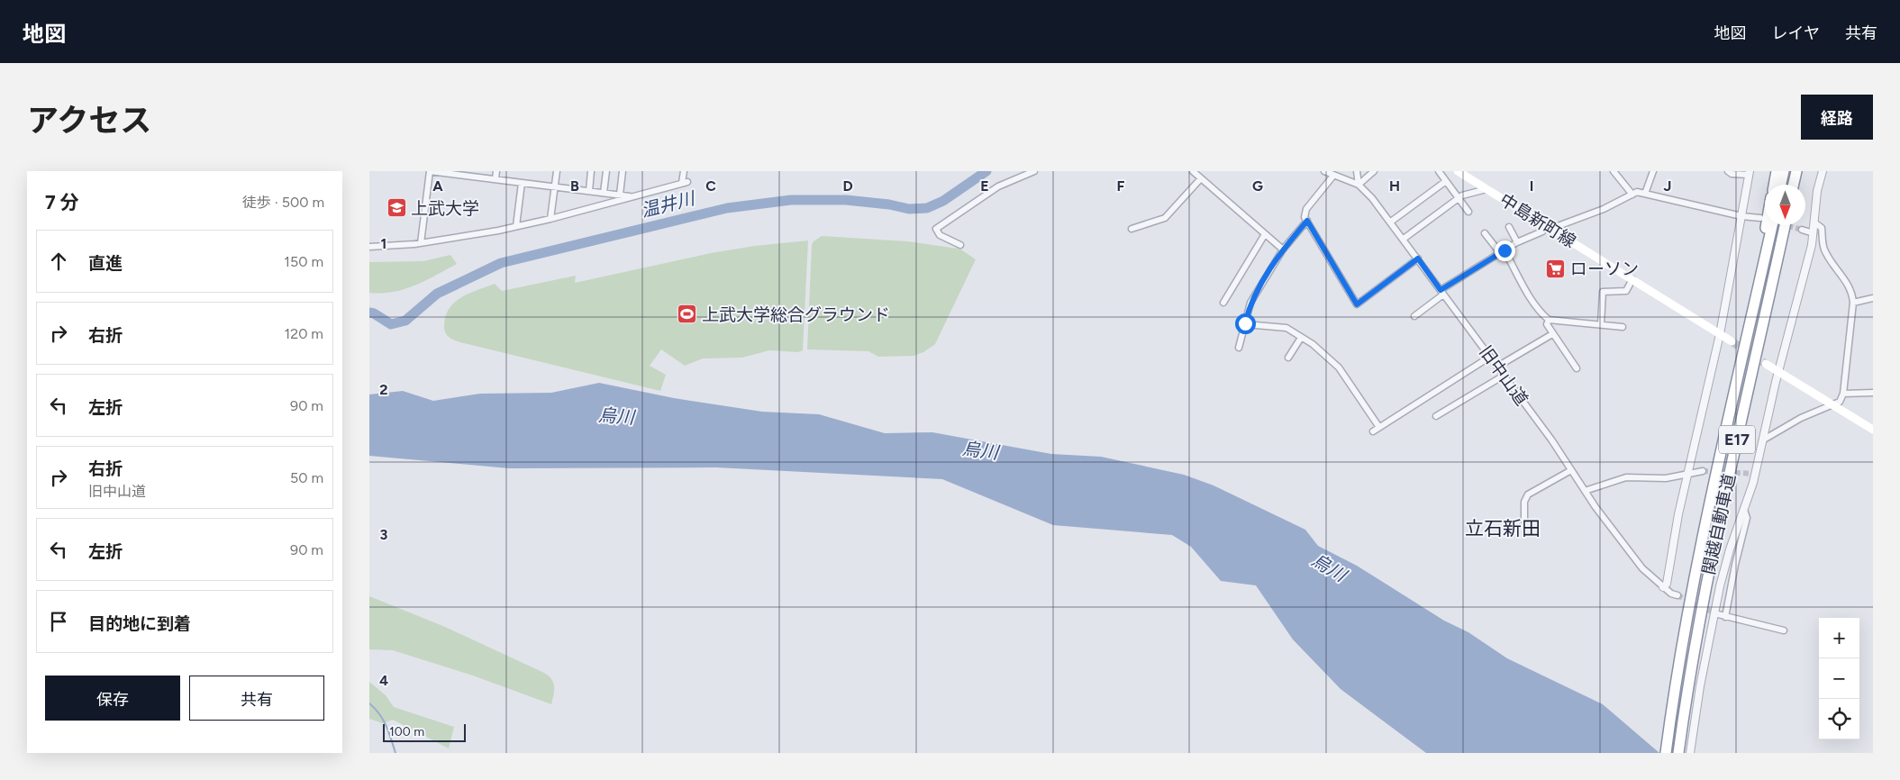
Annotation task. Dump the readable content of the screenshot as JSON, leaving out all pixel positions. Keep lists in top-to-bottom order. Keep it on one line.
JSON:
{"streets":{"highway":["E17","関越自動車道"],"main road":["中島新町線"],"street":["旧中山道"]},"districts":["立石新田"],"water":["温井川","烏川"],"places":{"school or university":["上武大学"],"supermarket":["ローソン"],"sports":["上武大学総合グラウンド"]},"scale_bar":"100 m","north":"bottom","page":{"header":"地図","nav":["地図","レイヤ","共有"],"title":"アクセス","buttons":["経路",["保存","共有"]],"heading":["7 分","徒歩 · 500 m"],"list":[["直進","150 m"],["右折","120 m"],["左折","90 m"],["右折","旧中山道","50 m"],["左折","90 m"],"目的地に到着"],"map_buttons":["+","−"],"scale":"100 m"},"grid":{"columns":["A","B","C","D","E","F","G","H","I","J"],"rows":["1","2","3","4"]}}
